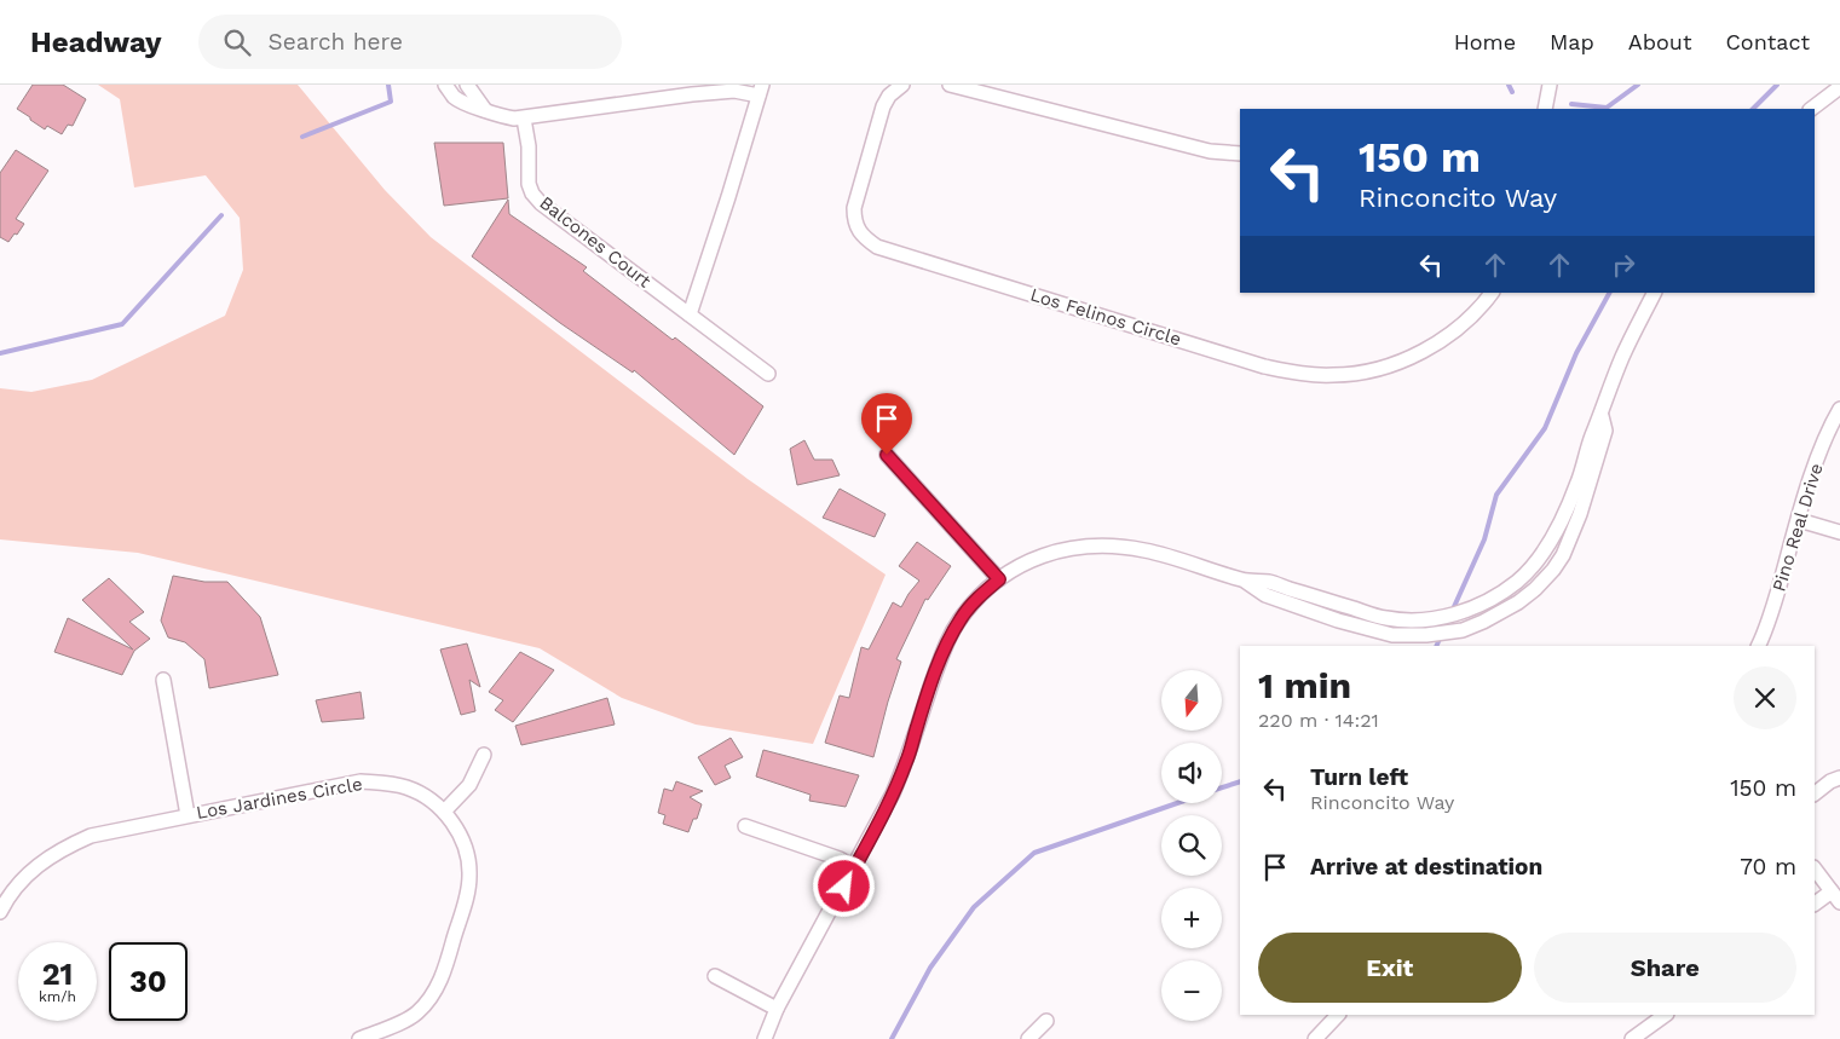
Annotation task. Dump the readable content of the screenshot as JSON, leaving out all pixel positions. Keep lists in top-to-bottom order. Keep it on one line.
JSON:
{"streets":{"street":["Balcones Court","Los Felinos Circle","Pino Real Drive","Los Jardines Circle"]},"north":"bottom","page":{"header":"Headway","search":"Search here","nav":["Home","Map","About","Contact"],"turn":["150 m","Rinconcito Way"],"heading":["1 min","220 m · 14:21"],"map_buttons":["+","−"],"list":[{"name":"Turn left","note":"Rinconcito Way","value":"150 m"},{"name":"Arrive at destination","value":"70 m"}],"buttons":["Exit","Share"],"speed":"21 km/h","limit":"30"}}
